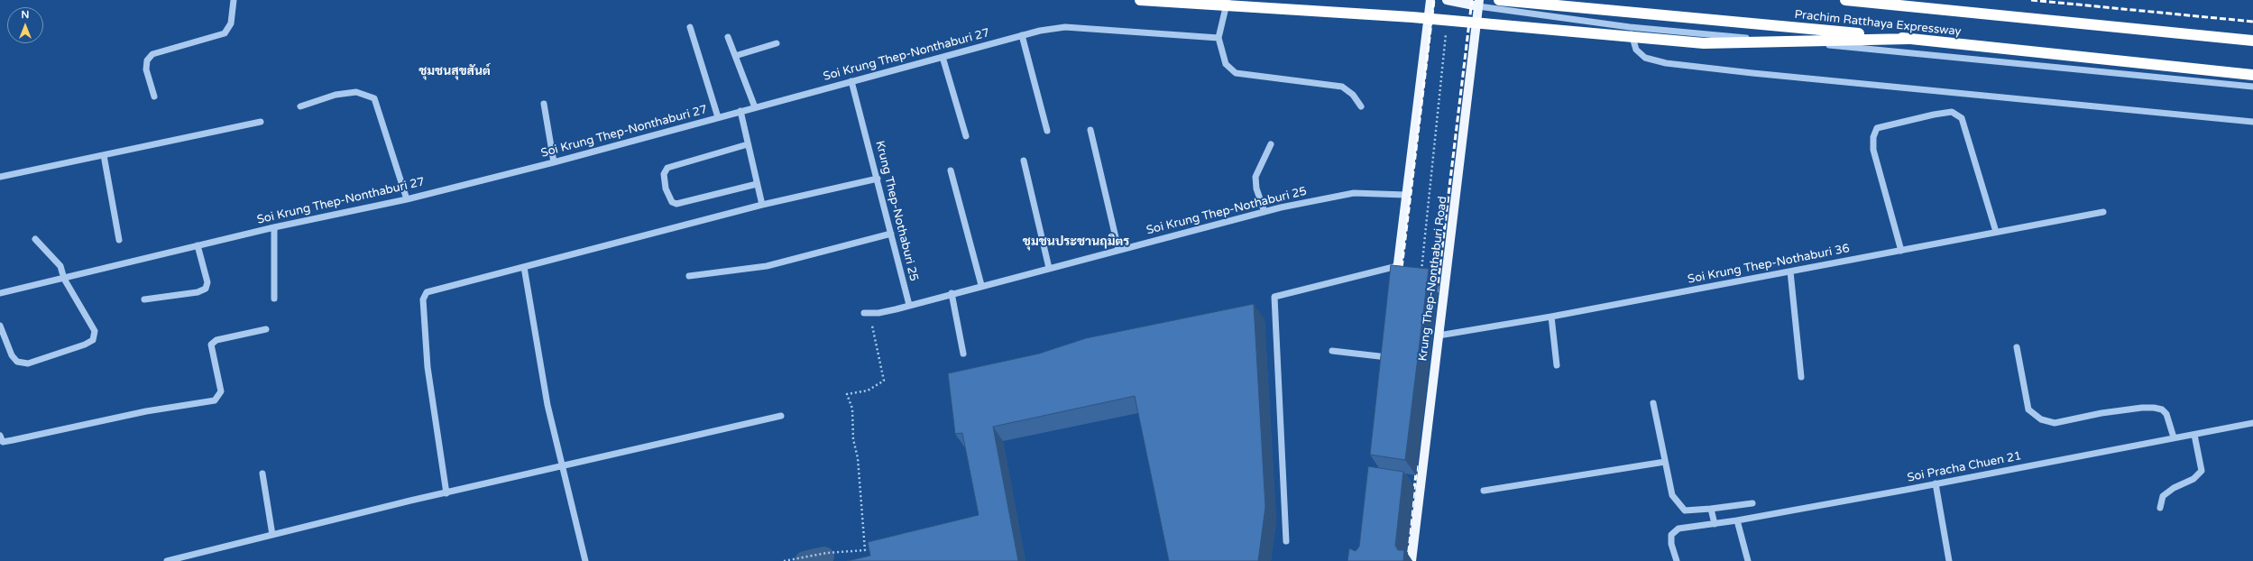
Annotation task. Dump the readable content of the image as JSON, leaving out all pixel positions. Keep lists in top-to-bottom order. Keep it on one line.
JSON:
{"streets":{"highway":["Prachim Ratthaya Expressway"],"main road":["Krung Thep-Nonthaburi Road"],"street":["Soi Krung Thep-Nonthaburi 27","Krung Thep-Nothaburi 25","Soi Krung Thep-Nothaburi 25","Soi Krung Thep-Nothaburi 36","Soi Pracha Chuen 21"]},"crossings":[["Soi Krung Thep-Nonthaburi 27","Krung Thep-Nothaburi 25"],["Soi Krung Thep-Nothaburi 36","Krung Thep-Nonthaburi Road"]],"districts":["ชุมชนสุขสันต์","ชุมชนประชานฤมิตร"],"north":"top"}
